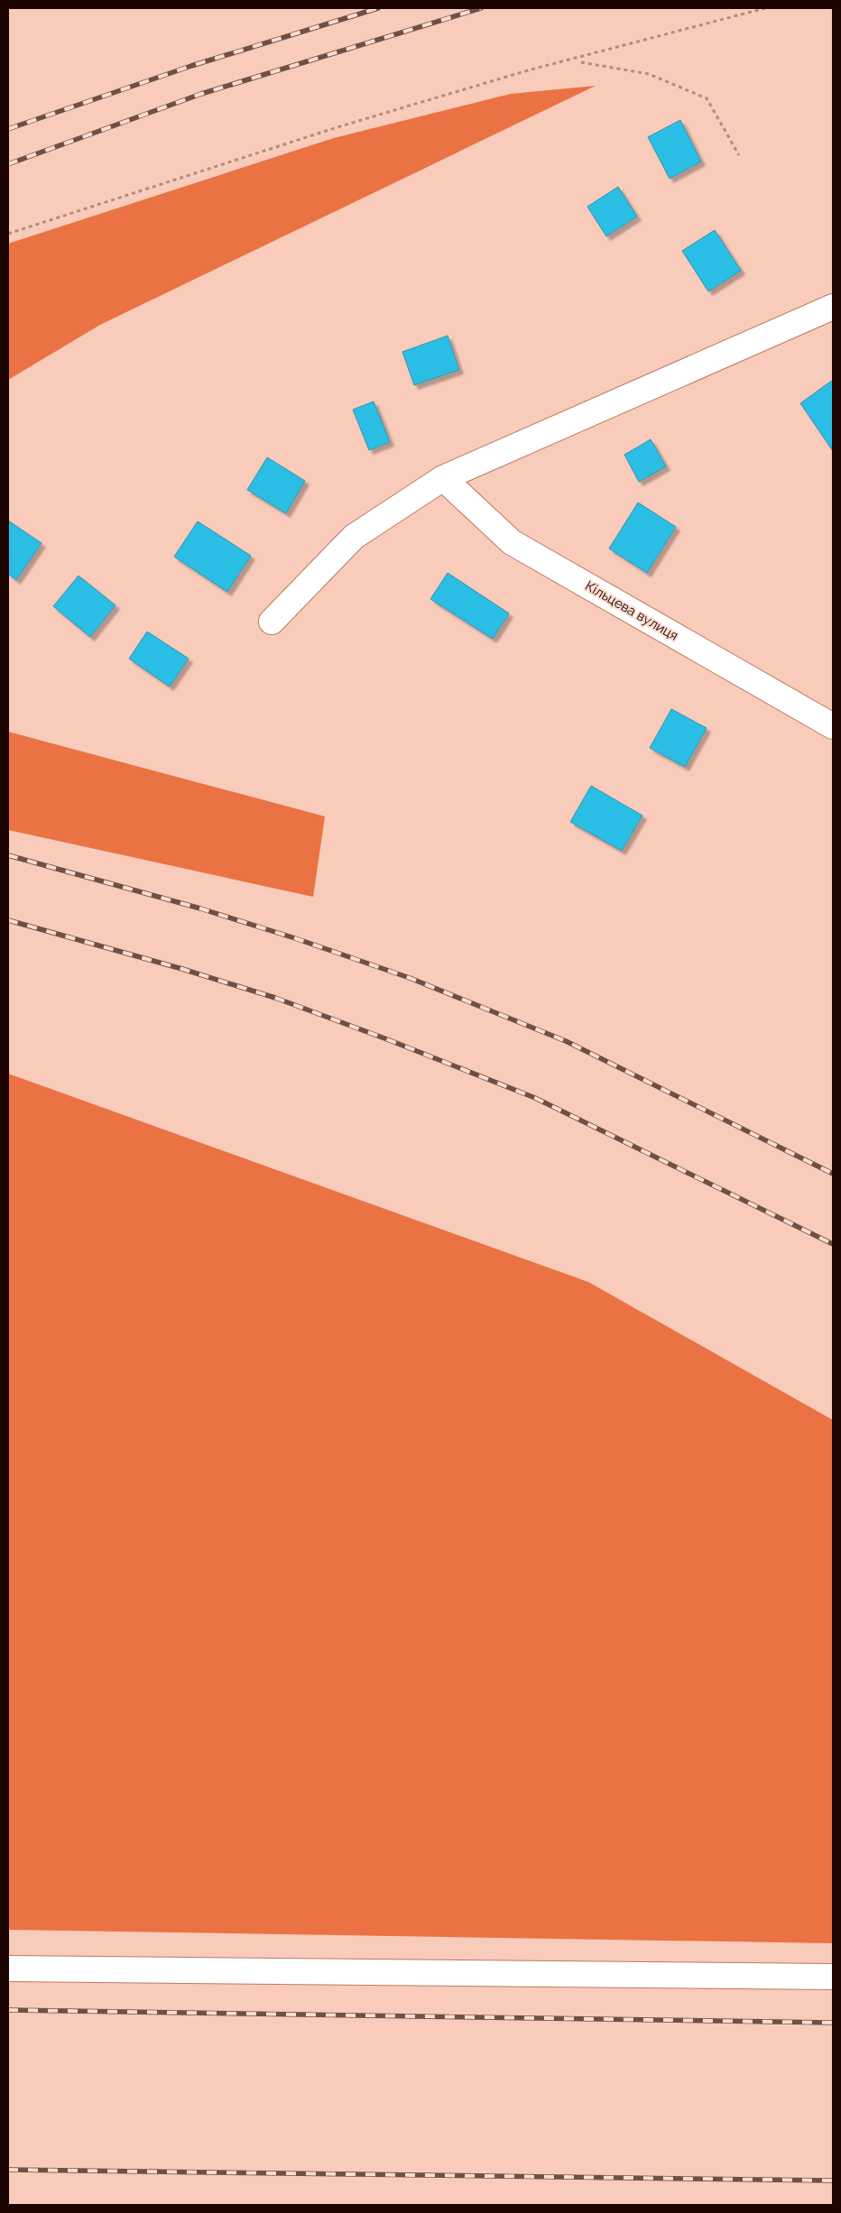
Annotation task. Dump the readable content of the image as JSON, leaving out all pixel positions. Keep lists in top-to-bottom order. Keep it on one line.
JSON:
{"streets":{"street":["Кільцева вулиця"]}}
